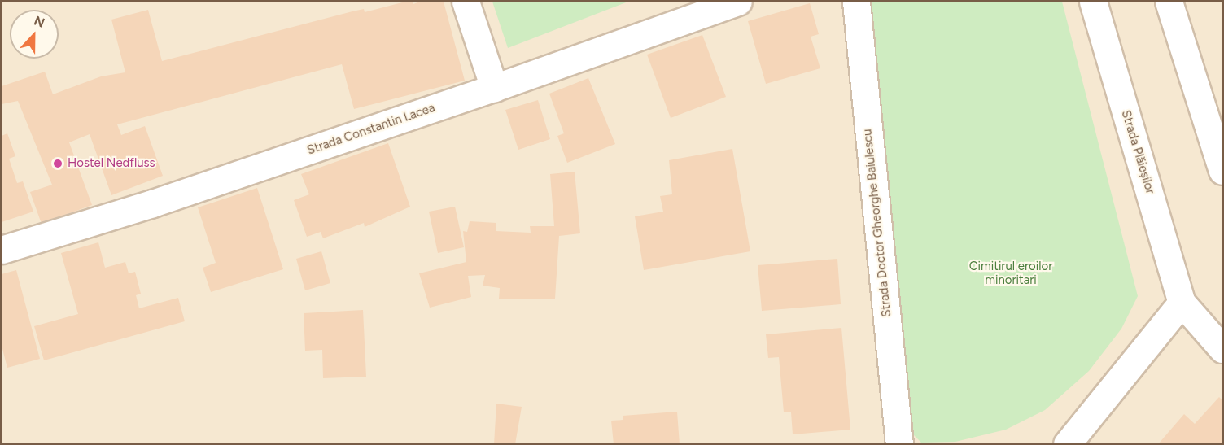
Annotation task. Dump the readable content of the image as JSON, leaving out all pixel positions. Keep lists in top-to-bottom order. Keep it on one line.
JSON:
{"streets":{"street":["Strada Constantin Lacea","Strada Plăieșilor","Strada Doctor Gheorghe Baiulescu"]},"parks":["Cimitirul eroilor minoritari"],"places":["Hostel Nedfluss"],"north":"top"}
